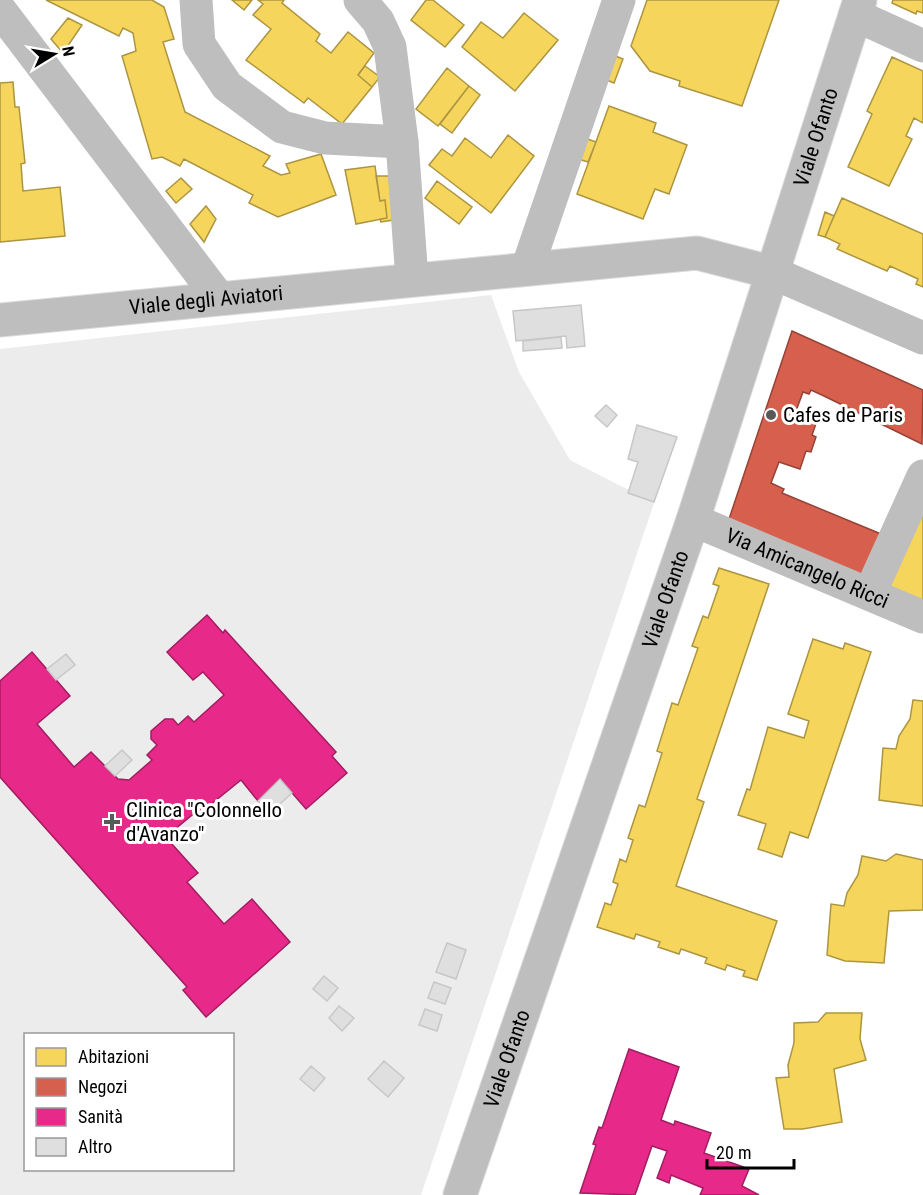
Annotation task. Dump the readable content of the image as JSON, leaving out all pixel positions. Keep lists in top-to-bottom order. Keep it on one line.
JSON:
{"streets":{"main road":["Viale Ofanto","Viale degli Aviatori","Via Amicangelo Ricci"]},"crossings":[["Viale Ofanto","Viale degli Aviatori"],["Viale Ofanto","Via Amicangelo Ricci"]],"places":{"other":["Cafes de Paris"],"health":["Clinica \"Colonnello d'Avanzo\""]},"legend":["Abitazioni","Negozi","Sanità","Altro"],"scale_bar":"20 m","north":"right"}
